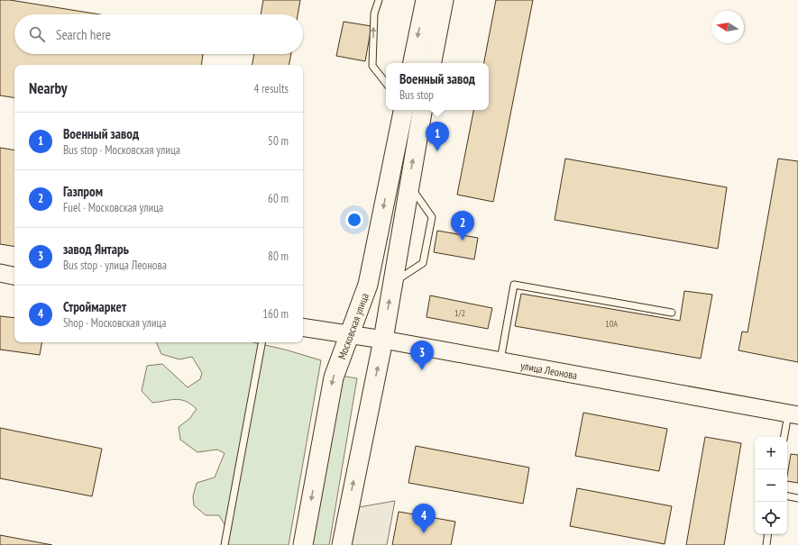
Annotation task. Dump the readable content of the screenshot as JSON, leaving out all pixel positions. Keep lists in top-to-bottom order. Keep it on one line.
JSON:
{"streets":{"main road":["Московская улица"],"street":["улица Леонова"]},"crossings":[["Московская улица","улица Леонова"]],"house_numbers":["1/2","10А"],"north":"left","page":{"search":"Search here","popup":["Военный завод","Bus stop"],"heading":["Nearby","4 results"],"list":[{"mark":"1","name":"Военный завод","note":"Bus stop · Московская улица","value":"50 m"},{"mark":"2","name":"Газпром","note":"Fuel · Московская улица","value":"60 m"},{"mark":"3","name":"завод Янтарь","note":"Bus stop · улица Леонова","value":"80 m"},{"mark":"4","name":"Строймаркет","note":"Shop · Московская улица","value":"160 m"}],"pins":["1","2","3","4"],"map_buttons":["+","−"]}}
